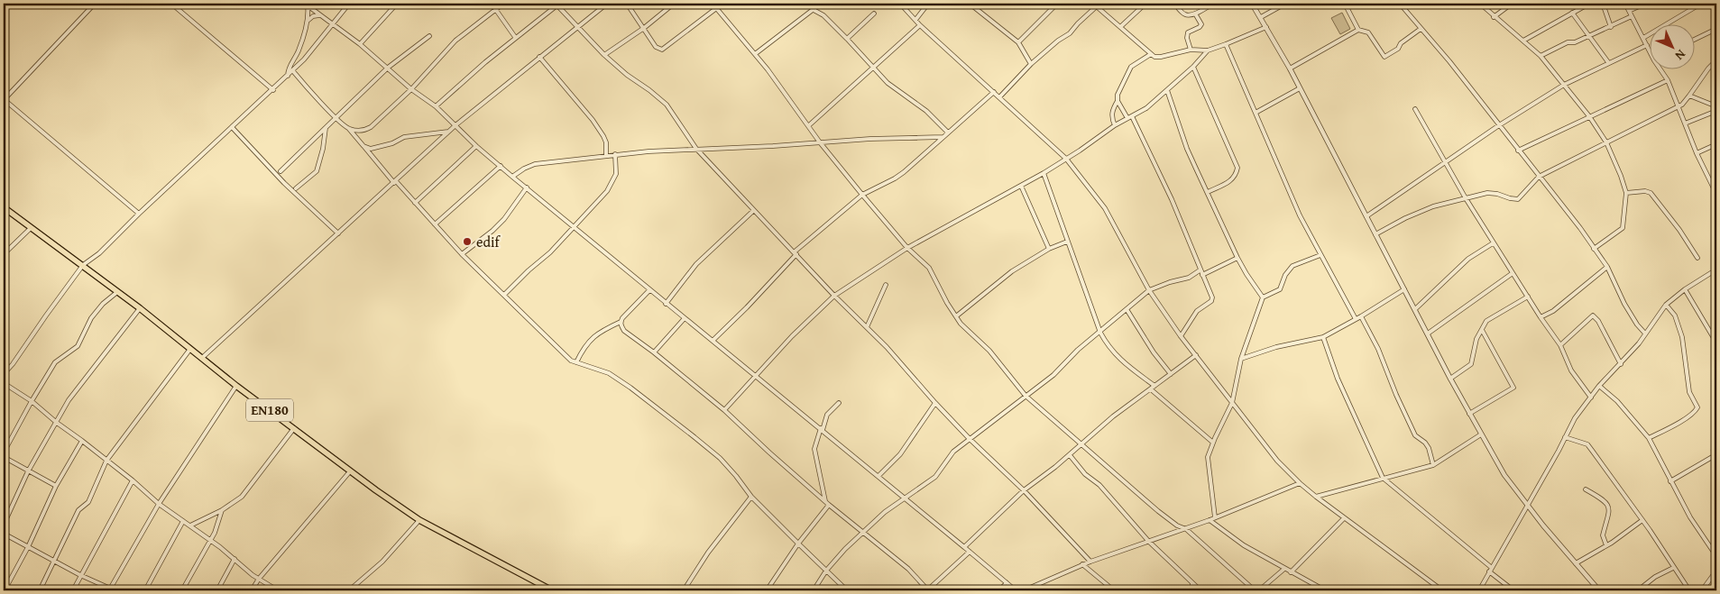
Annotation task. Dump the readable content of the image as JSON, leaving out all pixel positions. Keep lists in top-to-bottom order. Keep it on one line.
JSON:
{"streets":{"main road":["EN180"]},"places":["edif"],"north":"bottom right"}
